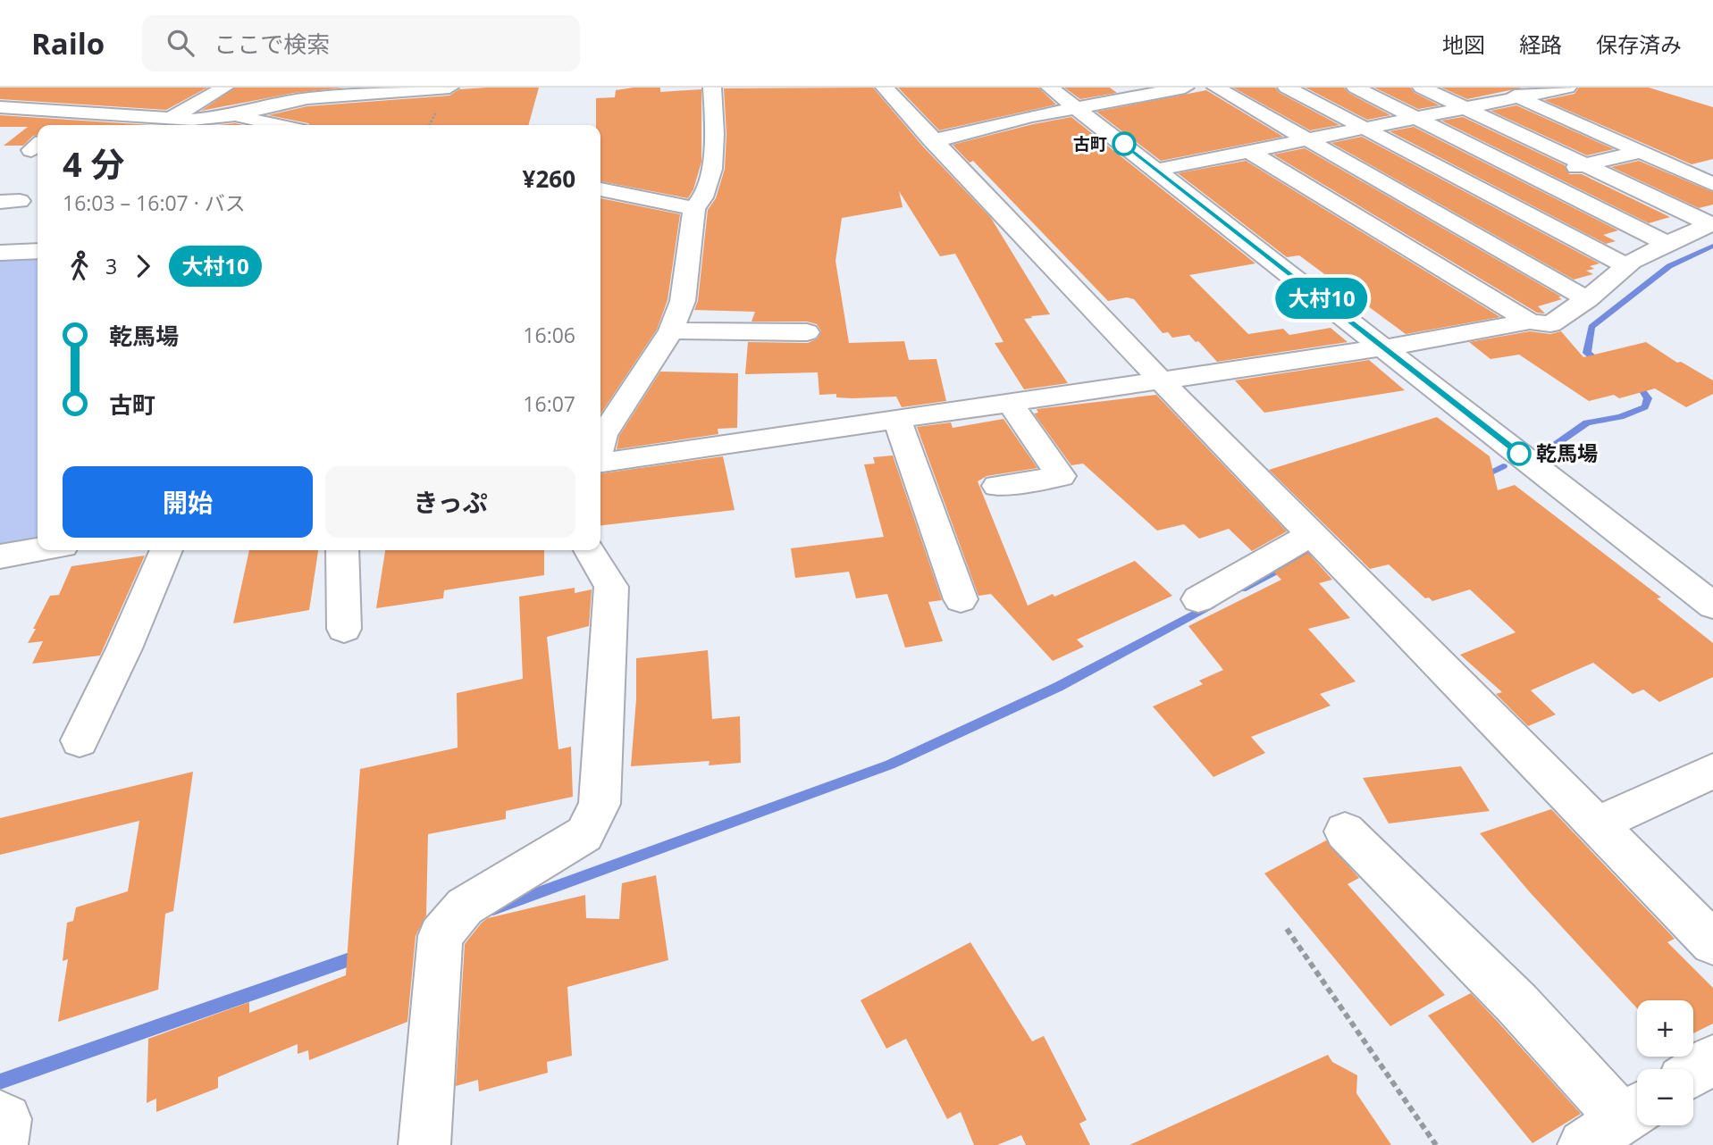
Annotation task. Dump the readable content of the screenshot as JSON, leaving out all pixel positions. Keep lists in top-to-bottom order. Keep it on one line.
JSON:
{"places":["古町","乾馬場"],"lines":["bus line 大村10"],"page":{"header":"Railo","search":"ここで検索","nav":["地図","経路","保存済み"],"on_map":"大村10","heading":["4 分","16:03 – 16:07 · バス","¥260"],"legs":["3","大村10"],"list":[{"name":"乾馬場","value":"16:06"},{"name":"古町","value":"16:07"}],"buttons":["開始","きっぷ"],"map_buttons":["+","−"]}}
